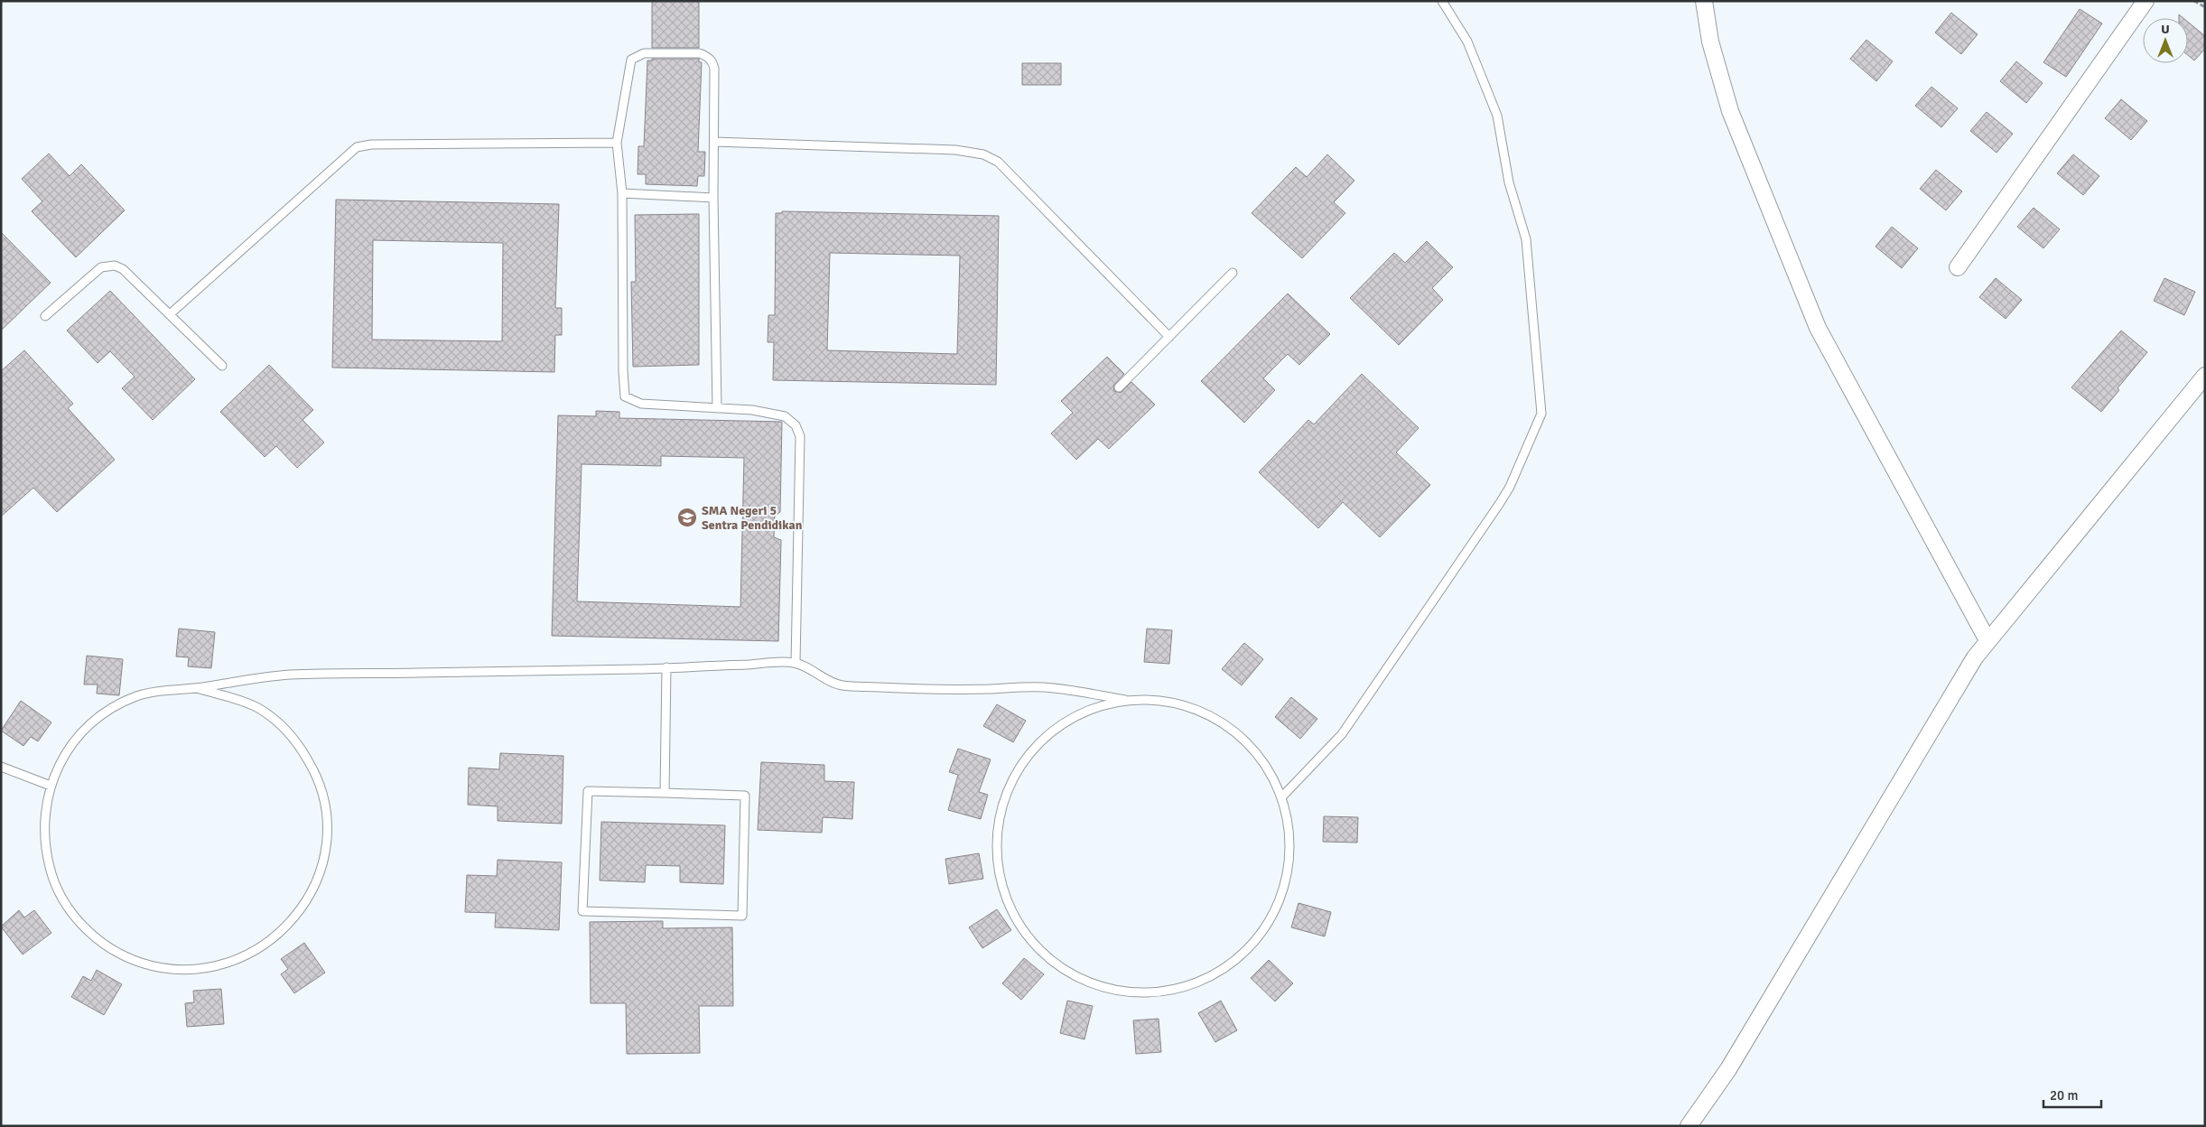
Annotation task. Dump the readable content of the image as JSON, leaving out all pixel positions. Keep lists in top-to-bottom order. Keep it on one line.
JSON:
{"places":{"school or university":["SMA Negeri 5 Sentra Pendidikan"]},"scale_bar":"20 m","north":"top"}
